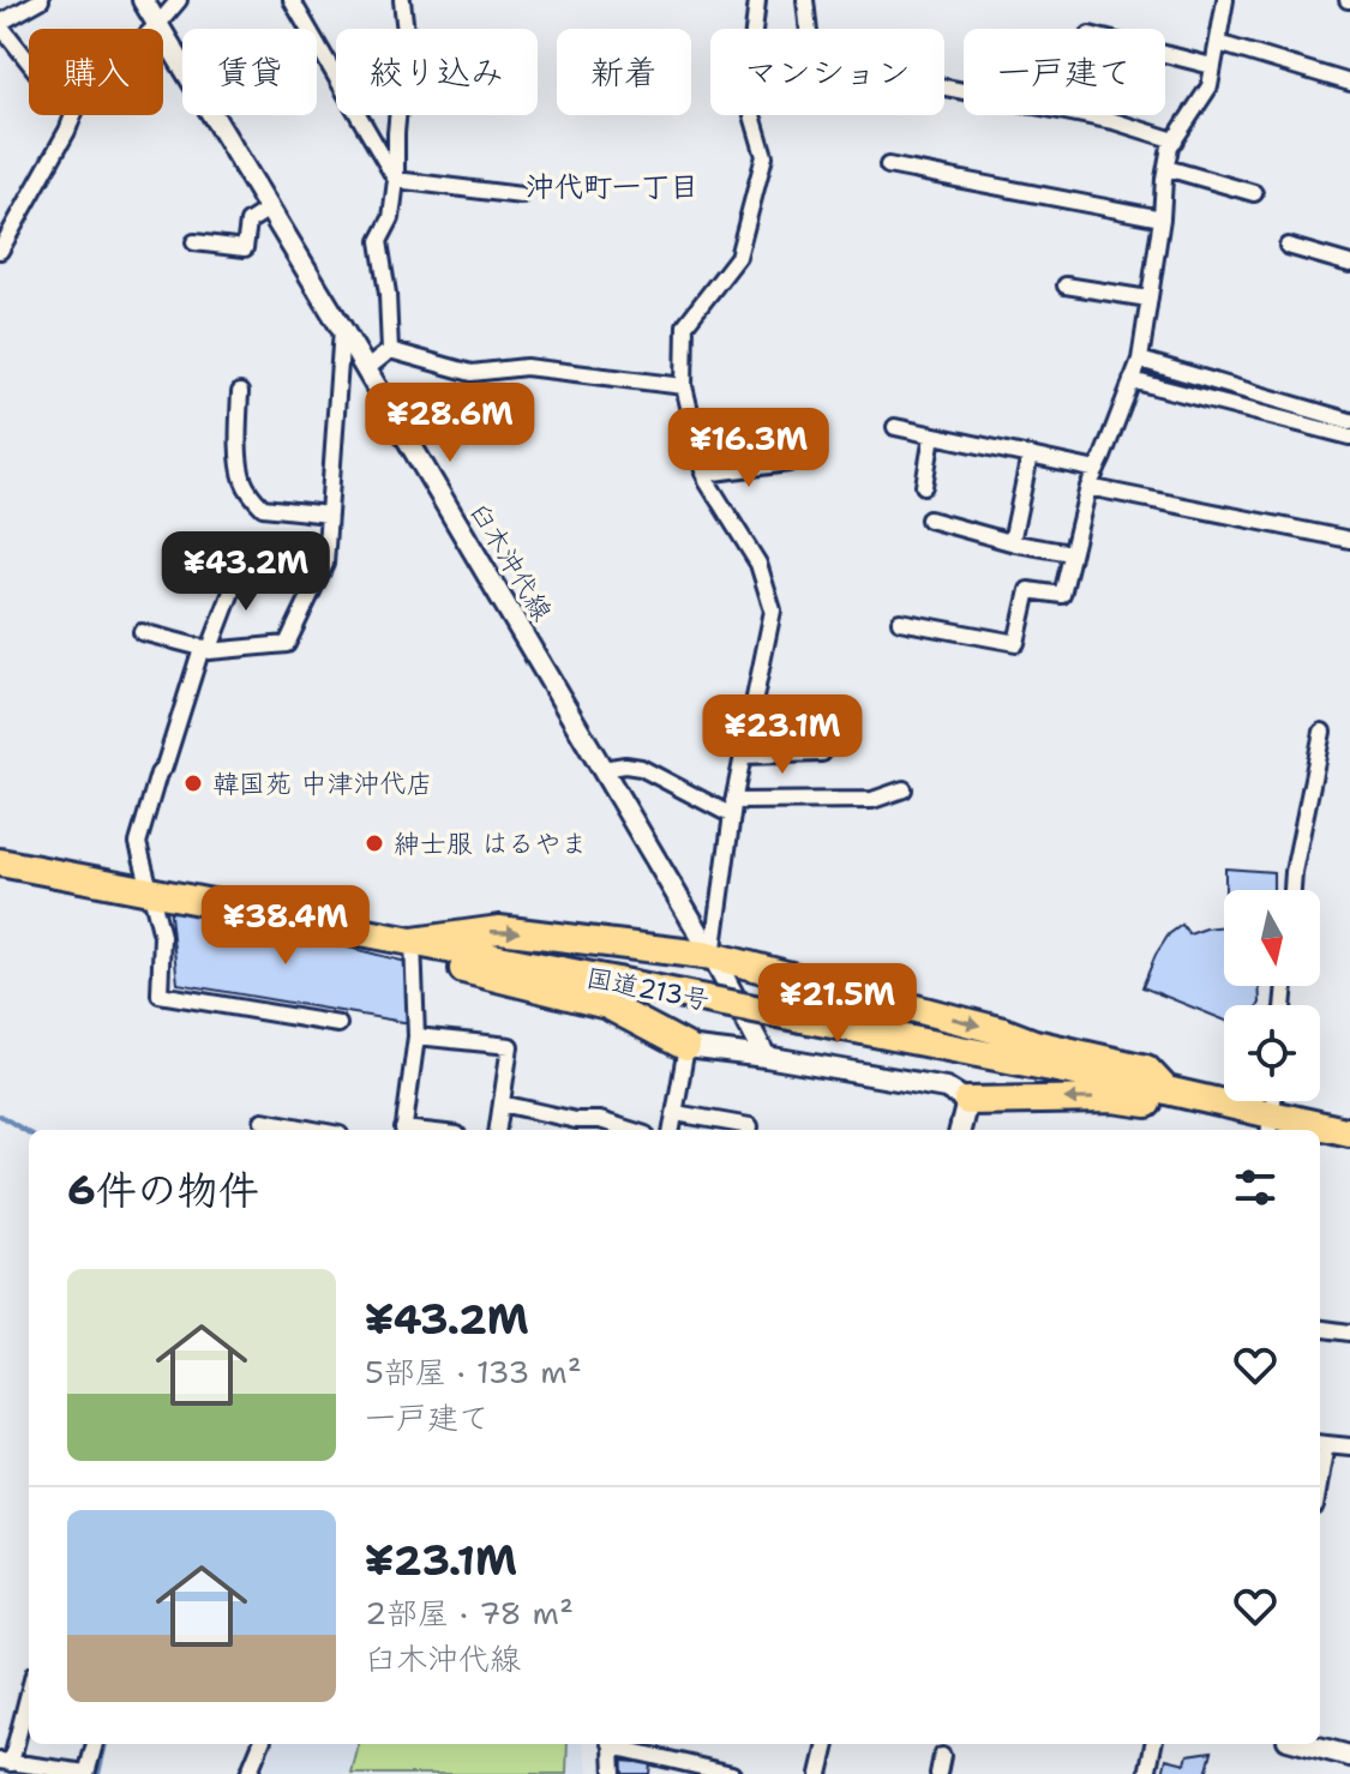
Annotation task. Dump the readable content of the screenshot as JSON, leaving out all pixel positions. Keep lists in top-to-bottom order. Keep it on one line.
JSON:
{"streets":{"highway":["国道213号"],"main road":["臼木沖代線"]},"districts":["沖代町一丁目"],"places":["韓国苑 中津沖代店","紳士服 はるやま"],"north":"bottom","page":{"chip":["購入","賃貸","絞り込み","新着","マンション","一戸建て"],"price":["¥28.6M","¥16.3M","¥43.2M","¥23.1M","¥38.4M","¥21.5M"],"heading":"6件の物件","list":[{"name":"¥43.2M","note":"5部屋 · 133 m² · 一戸建て"},{"name":"¥23.1M","note":"2部屋 · 78 m² · 臼木沖代線"}]}}
